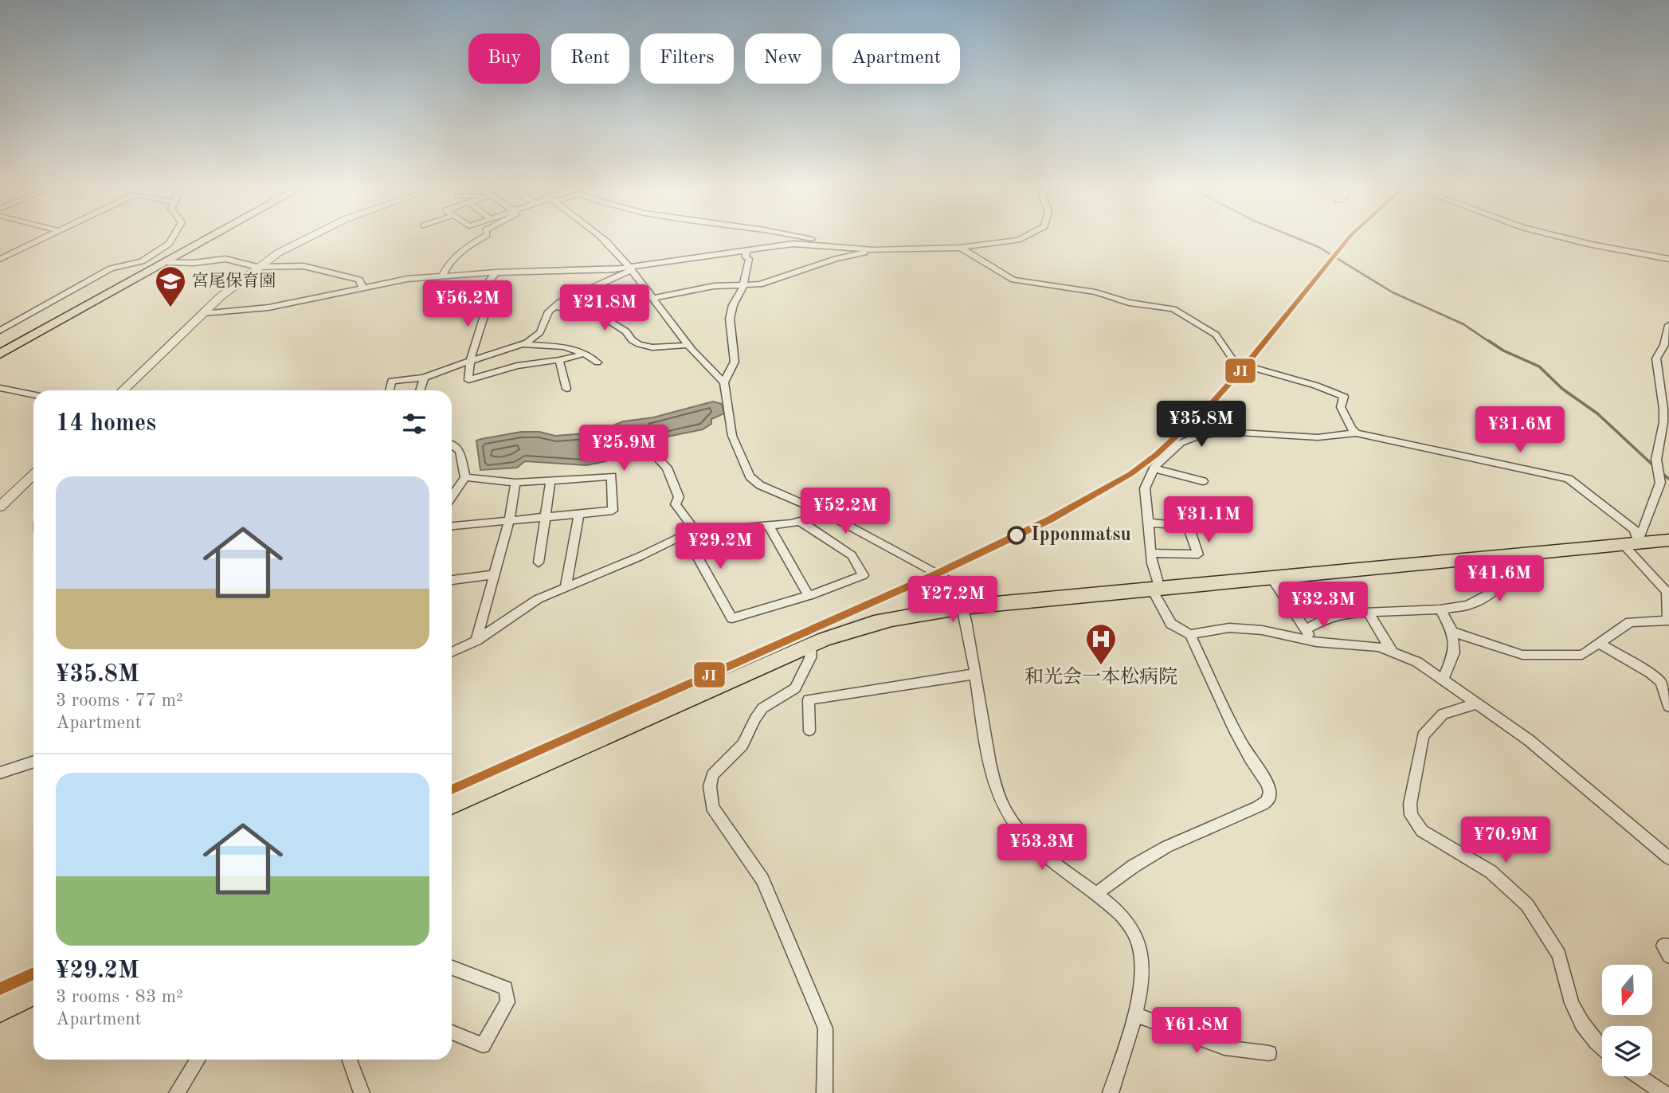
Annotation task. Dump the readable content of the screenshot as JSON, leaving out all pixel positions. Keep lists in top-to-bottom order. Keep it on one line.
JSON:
{"places":{"school or university":["宮尾保育園"],"other":["Ipponmatsu"],"hospital":["和光会一本松病院"]},"lines":["transit line JI"],"north":"bottom","page":{"chip":["Buy","Rent","Filters","New","Apartment"],"price":["¥56.2M","¥21.8M","¥35.8M","¥31.6M","¥25.9M","¥52.2M","¥31.1M","¥29.2M","¥41.6M","¥27.2M","¥32.3M","¥70.9M","¥53.3M","¥61.8M"],"heading":"14 homes","list":[{"name":"¥35.8M","note":"3 rooms · 77 m² · Apartment"},{"name":"¥29.2M","note":"3 rooms · 83 m² · Apartment"}]}}
